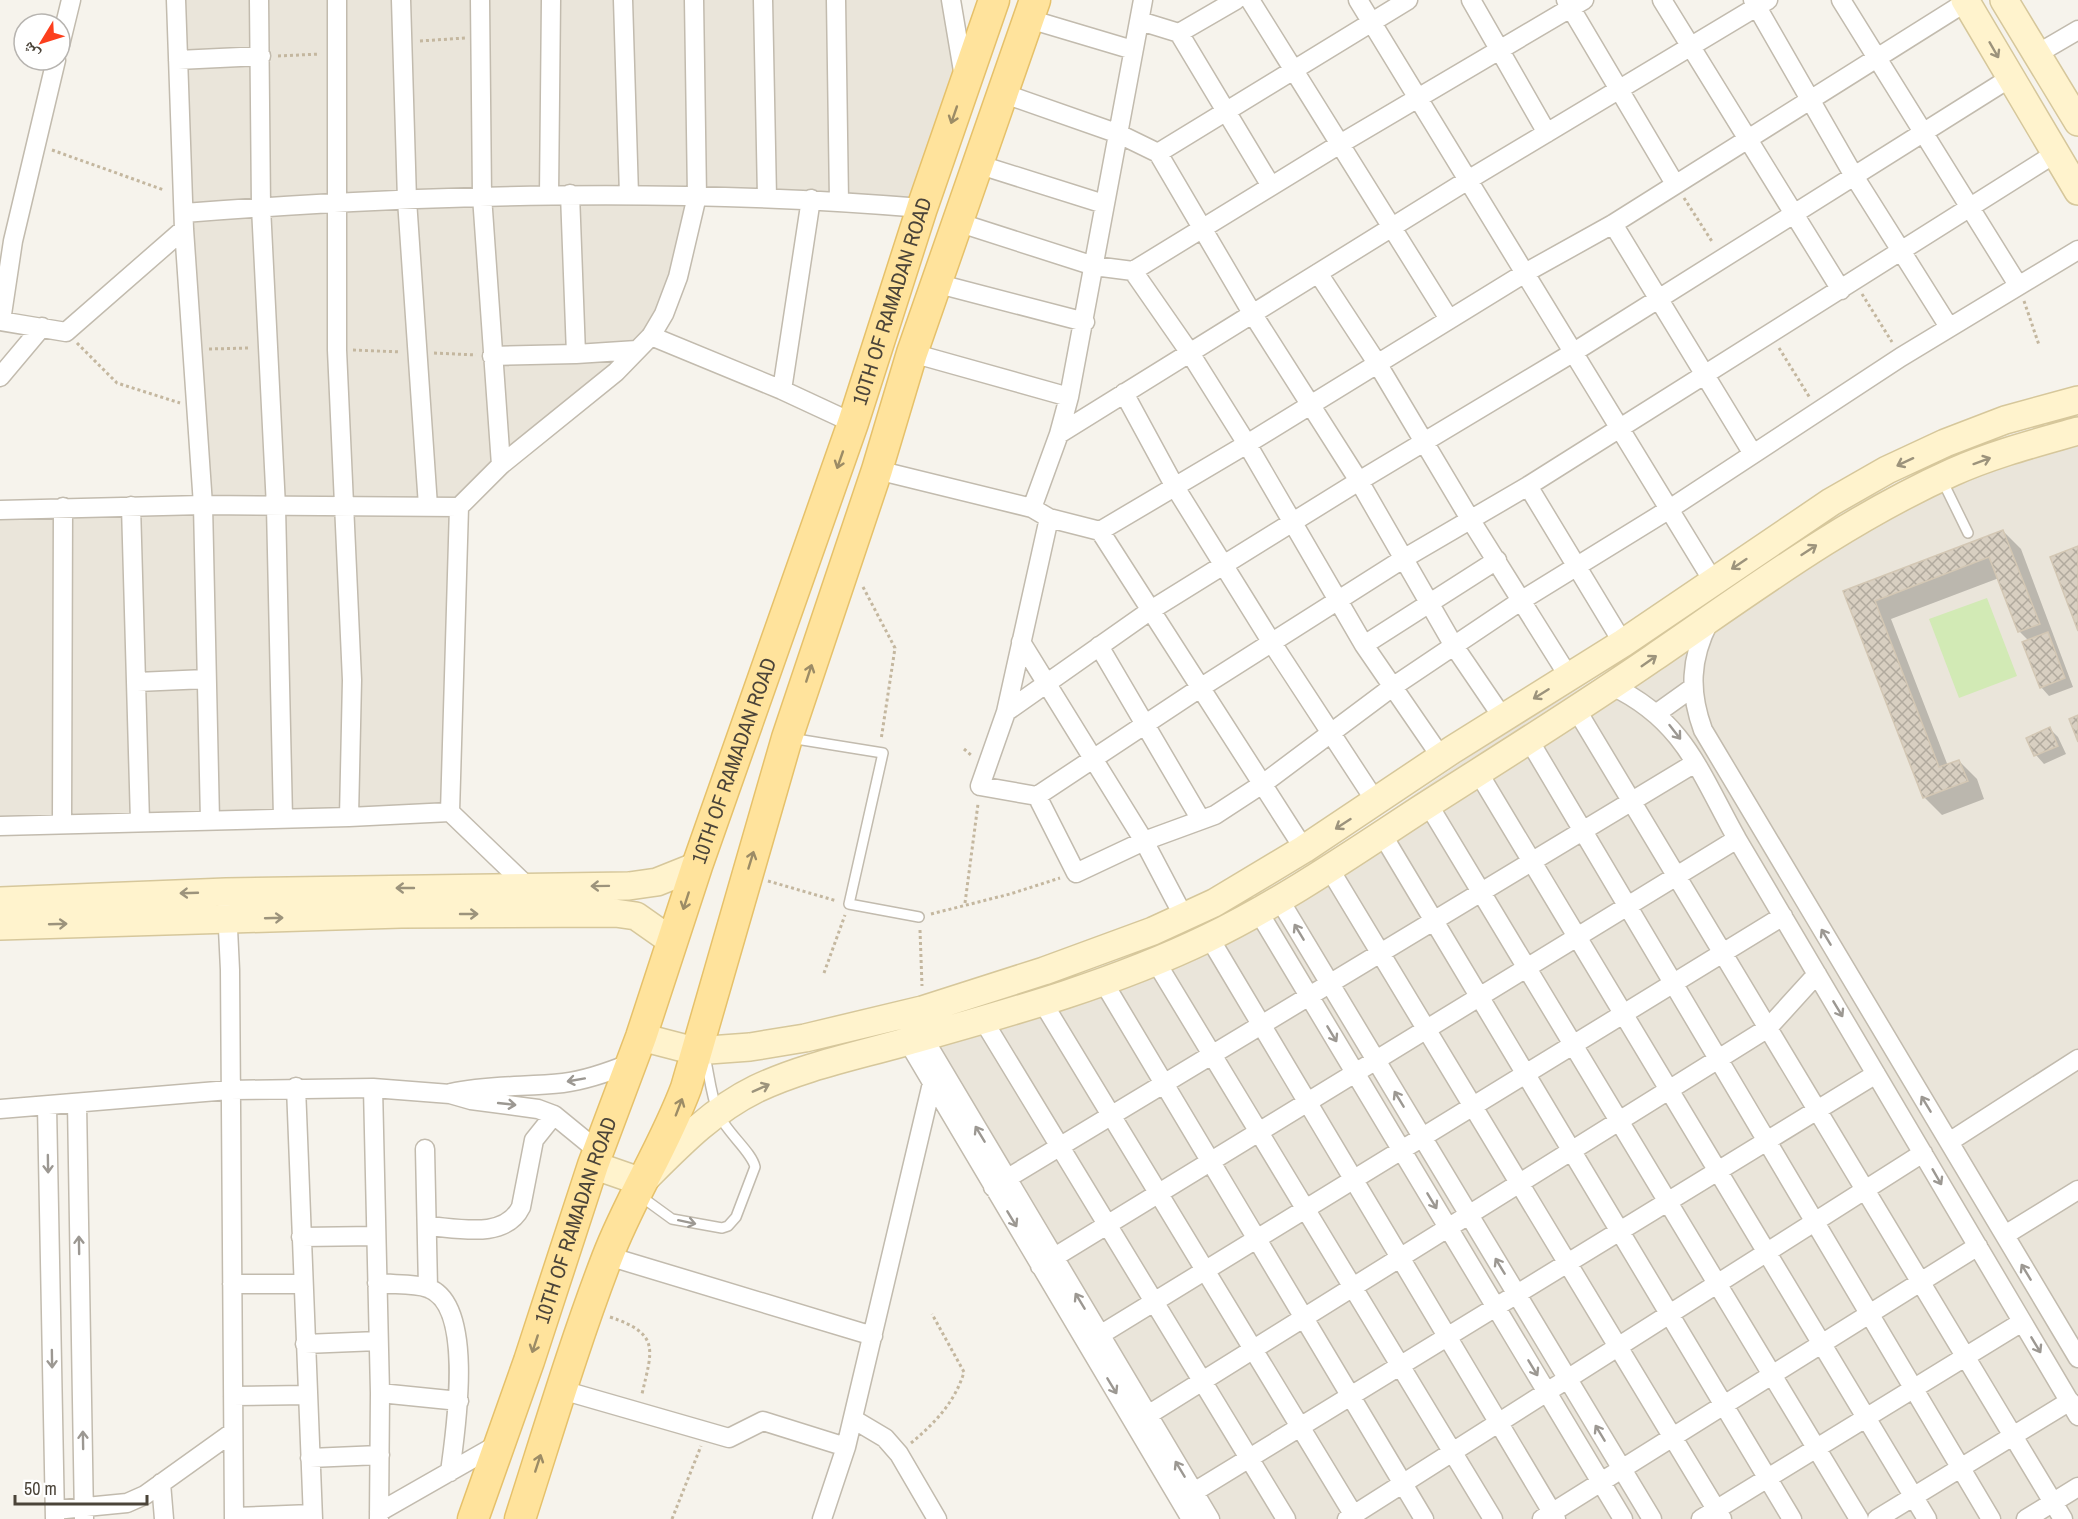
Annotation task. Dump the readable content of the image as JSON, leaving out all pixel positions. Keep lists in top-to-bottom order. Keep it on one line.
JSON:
{"streets":{"main road":["10TH OF RAMADAN ROAD"]},"scale_bar":"50 m","north":"bottom left"}
